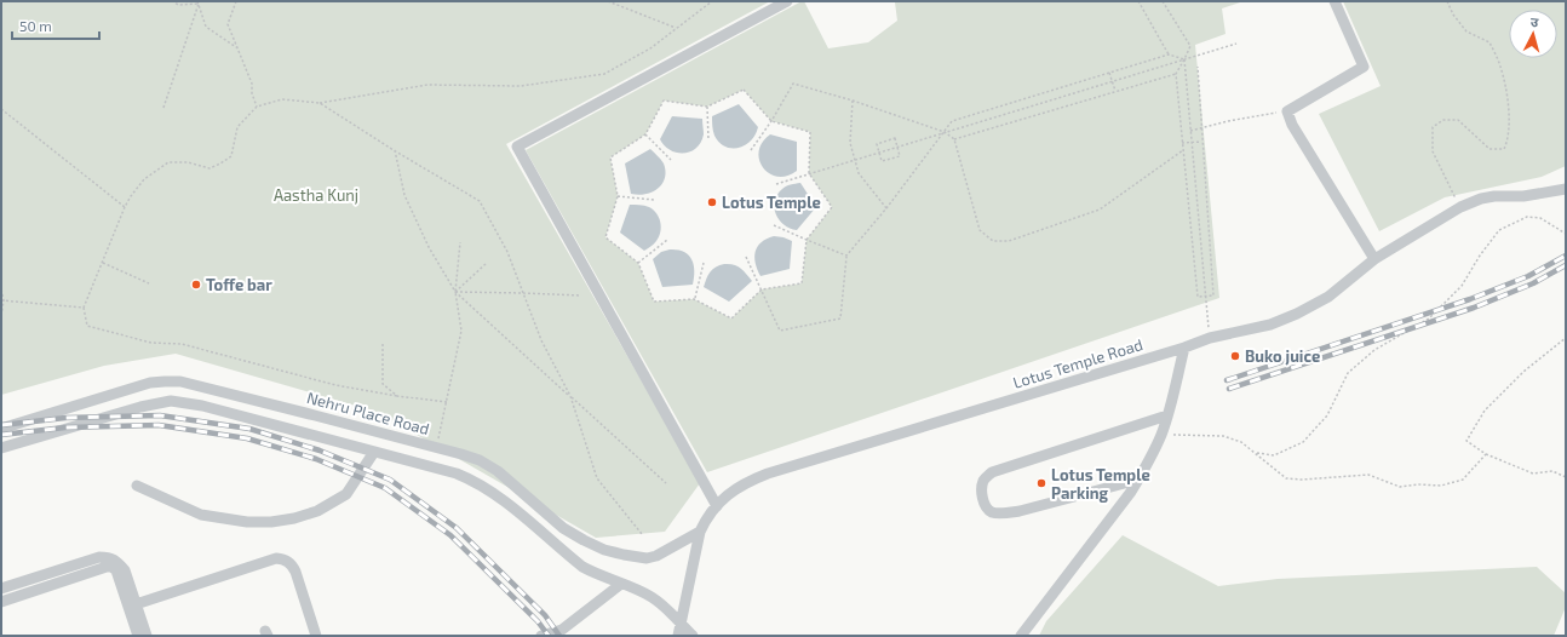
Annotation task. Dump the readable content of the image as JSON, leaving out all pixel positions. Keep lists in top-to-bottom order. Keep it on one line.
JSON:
{"streets":{"street":["Lotus Temple Road","Nehru Place Road"]},"crossings":[["Lotus Temple Road","Nehru Place Road"]],"parks":["Aastha Kunj"],"places":["Lotus Temple","Toffe bar","Buko juice","Lotus Temple Parking"],"scale_bar":"50 m","north":"top"}
